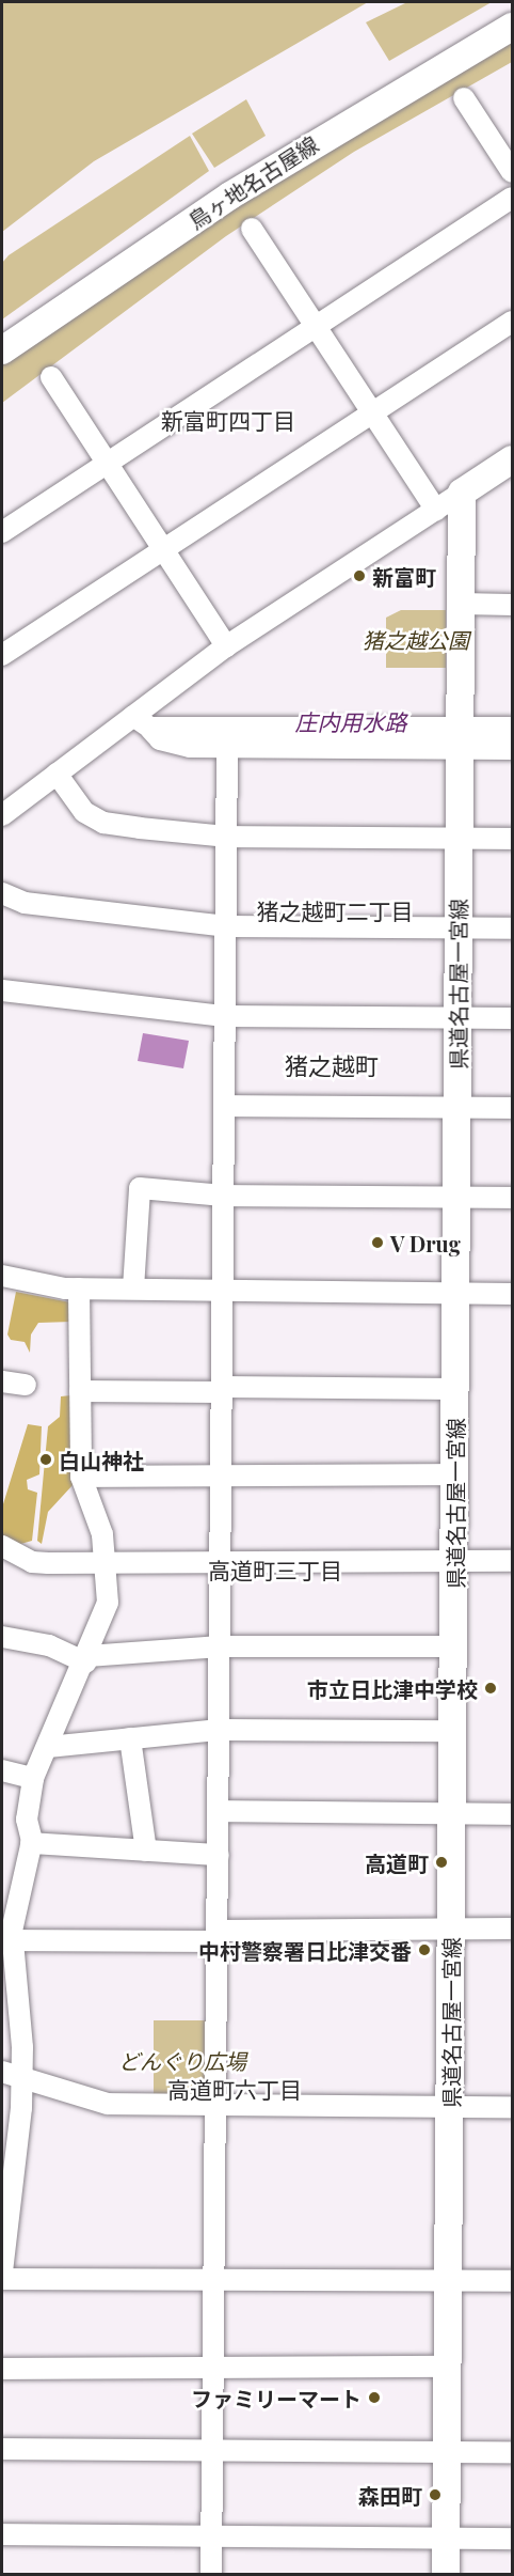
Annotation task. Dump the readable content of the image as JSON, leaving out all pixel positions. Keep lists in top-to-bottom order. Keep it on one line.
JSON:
{"streets":{"main road":["鳥ヶ地名古屋線","県道名古屋一宮線"]},"districts":["新富町四丁目","猪之越町二丁目","猪之越町","高道町三丁目","高道町六丁目"],"water":["庄内用水路"],"parks":["猪之越公園","どんぐり広場"],"places":["新富町","V Drug","白山神社","市立日比津中学校","高道町","中村警察署日比津交番","ファミリーマート","森田町"]}
